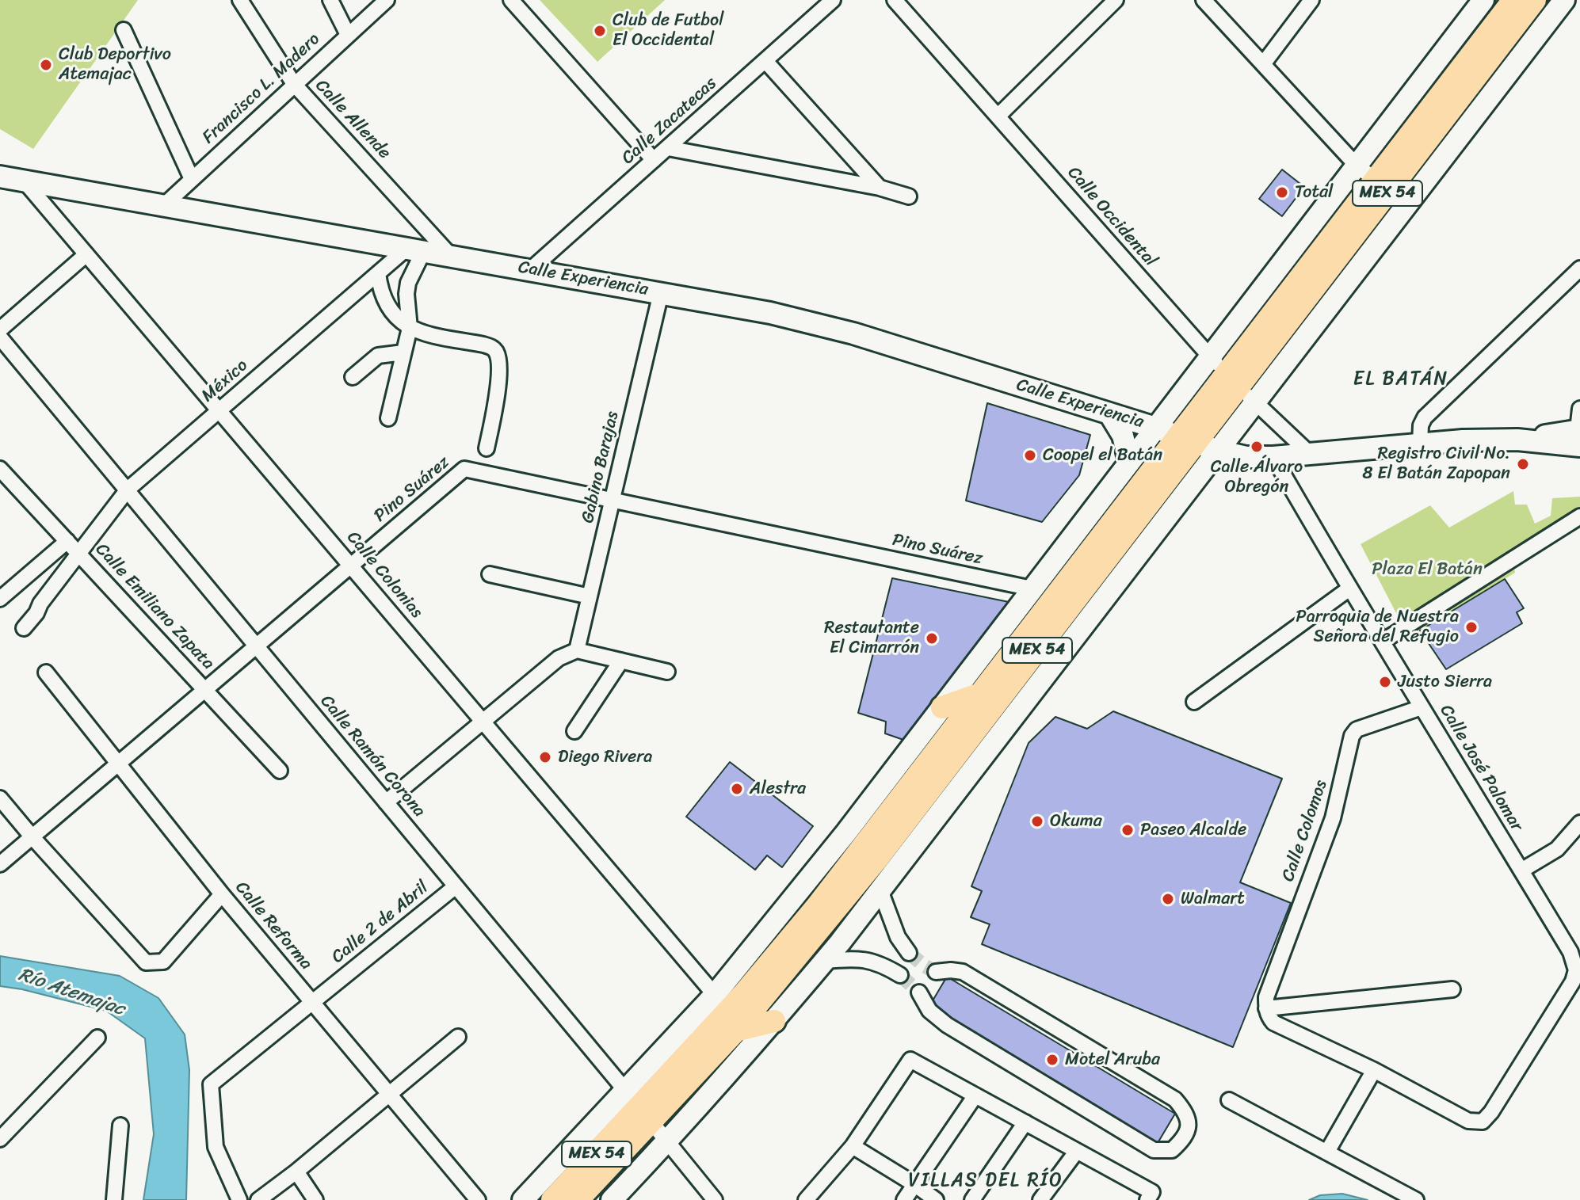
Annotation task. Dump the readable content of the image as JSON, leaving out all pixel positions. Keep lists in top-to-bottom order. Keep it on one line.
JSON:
{"streets":{"main road":["MEX 54"],"street":["Francisco L. Madero","Calle Allende","Calle Zacatecas","Calle Occidental","Calle Experiencia","México","Gabino Barajas","Pino Suárez","Calle Colonias","Calle Emiliano Zapata","Calle Ramón Corona","Calle José Palomar","Calle Colomos","Calle 2 de Abril","Calle Reforma"]},"crossings":[["Francisco L. Madero","Calle Allende"],["Francisco L. Madero","Calle Experiencia"],["Calle Allende","Calle Experiencia"],["Calle Zacatecas","Calle Experiencia"],["MEX 54","Calle Occidental"],["MEX 54","Calle Experiencia"],["MEX 54","Calle Ramón Corona"],["Calle Experiencia","México"],["Calle Experiencia","Gabino Barajas"],["Calle Experiencia","Calle Colonias"],["México","Calle Colonias"],["México","Calle Emiliano Zapata"],["México","Calle Ramón Corona"],["Gabino Barajas","Pino Suárez"],["Pino Suárez","Calle Colonias"],["Pino Suárez","Calle Emiliano Zapata"],["Pino Suárez","Calle Ramón Corona"],["Pino Suárez","Calle Reforma"],["Calle Ramón Corona","Calle 2 de Abril"],["Calle José Palomar","Calle Colomos"],["Calle 2 de Abril","Calle Reforma"]],"districts":["EL BATÁN","VILLAS DEL RÍO"],"water":["Río Atemajac"],"parks":["Plaza El Batán"],"places":["Club de Futbol El Occidental","Club Deportivo Atemajac","Total","Calle Álvaro Obregón","Coopel el Batán","Registro Civil No. 8 El Batán Zapopan","Parroquia de Nuestra Señora del Refugio","Restautante El Cimarrón","Justo Sierra","Diego Rivera","Alestra","Okuma","Paseo Alcalde","Walmart","Motel Aruba"]}
